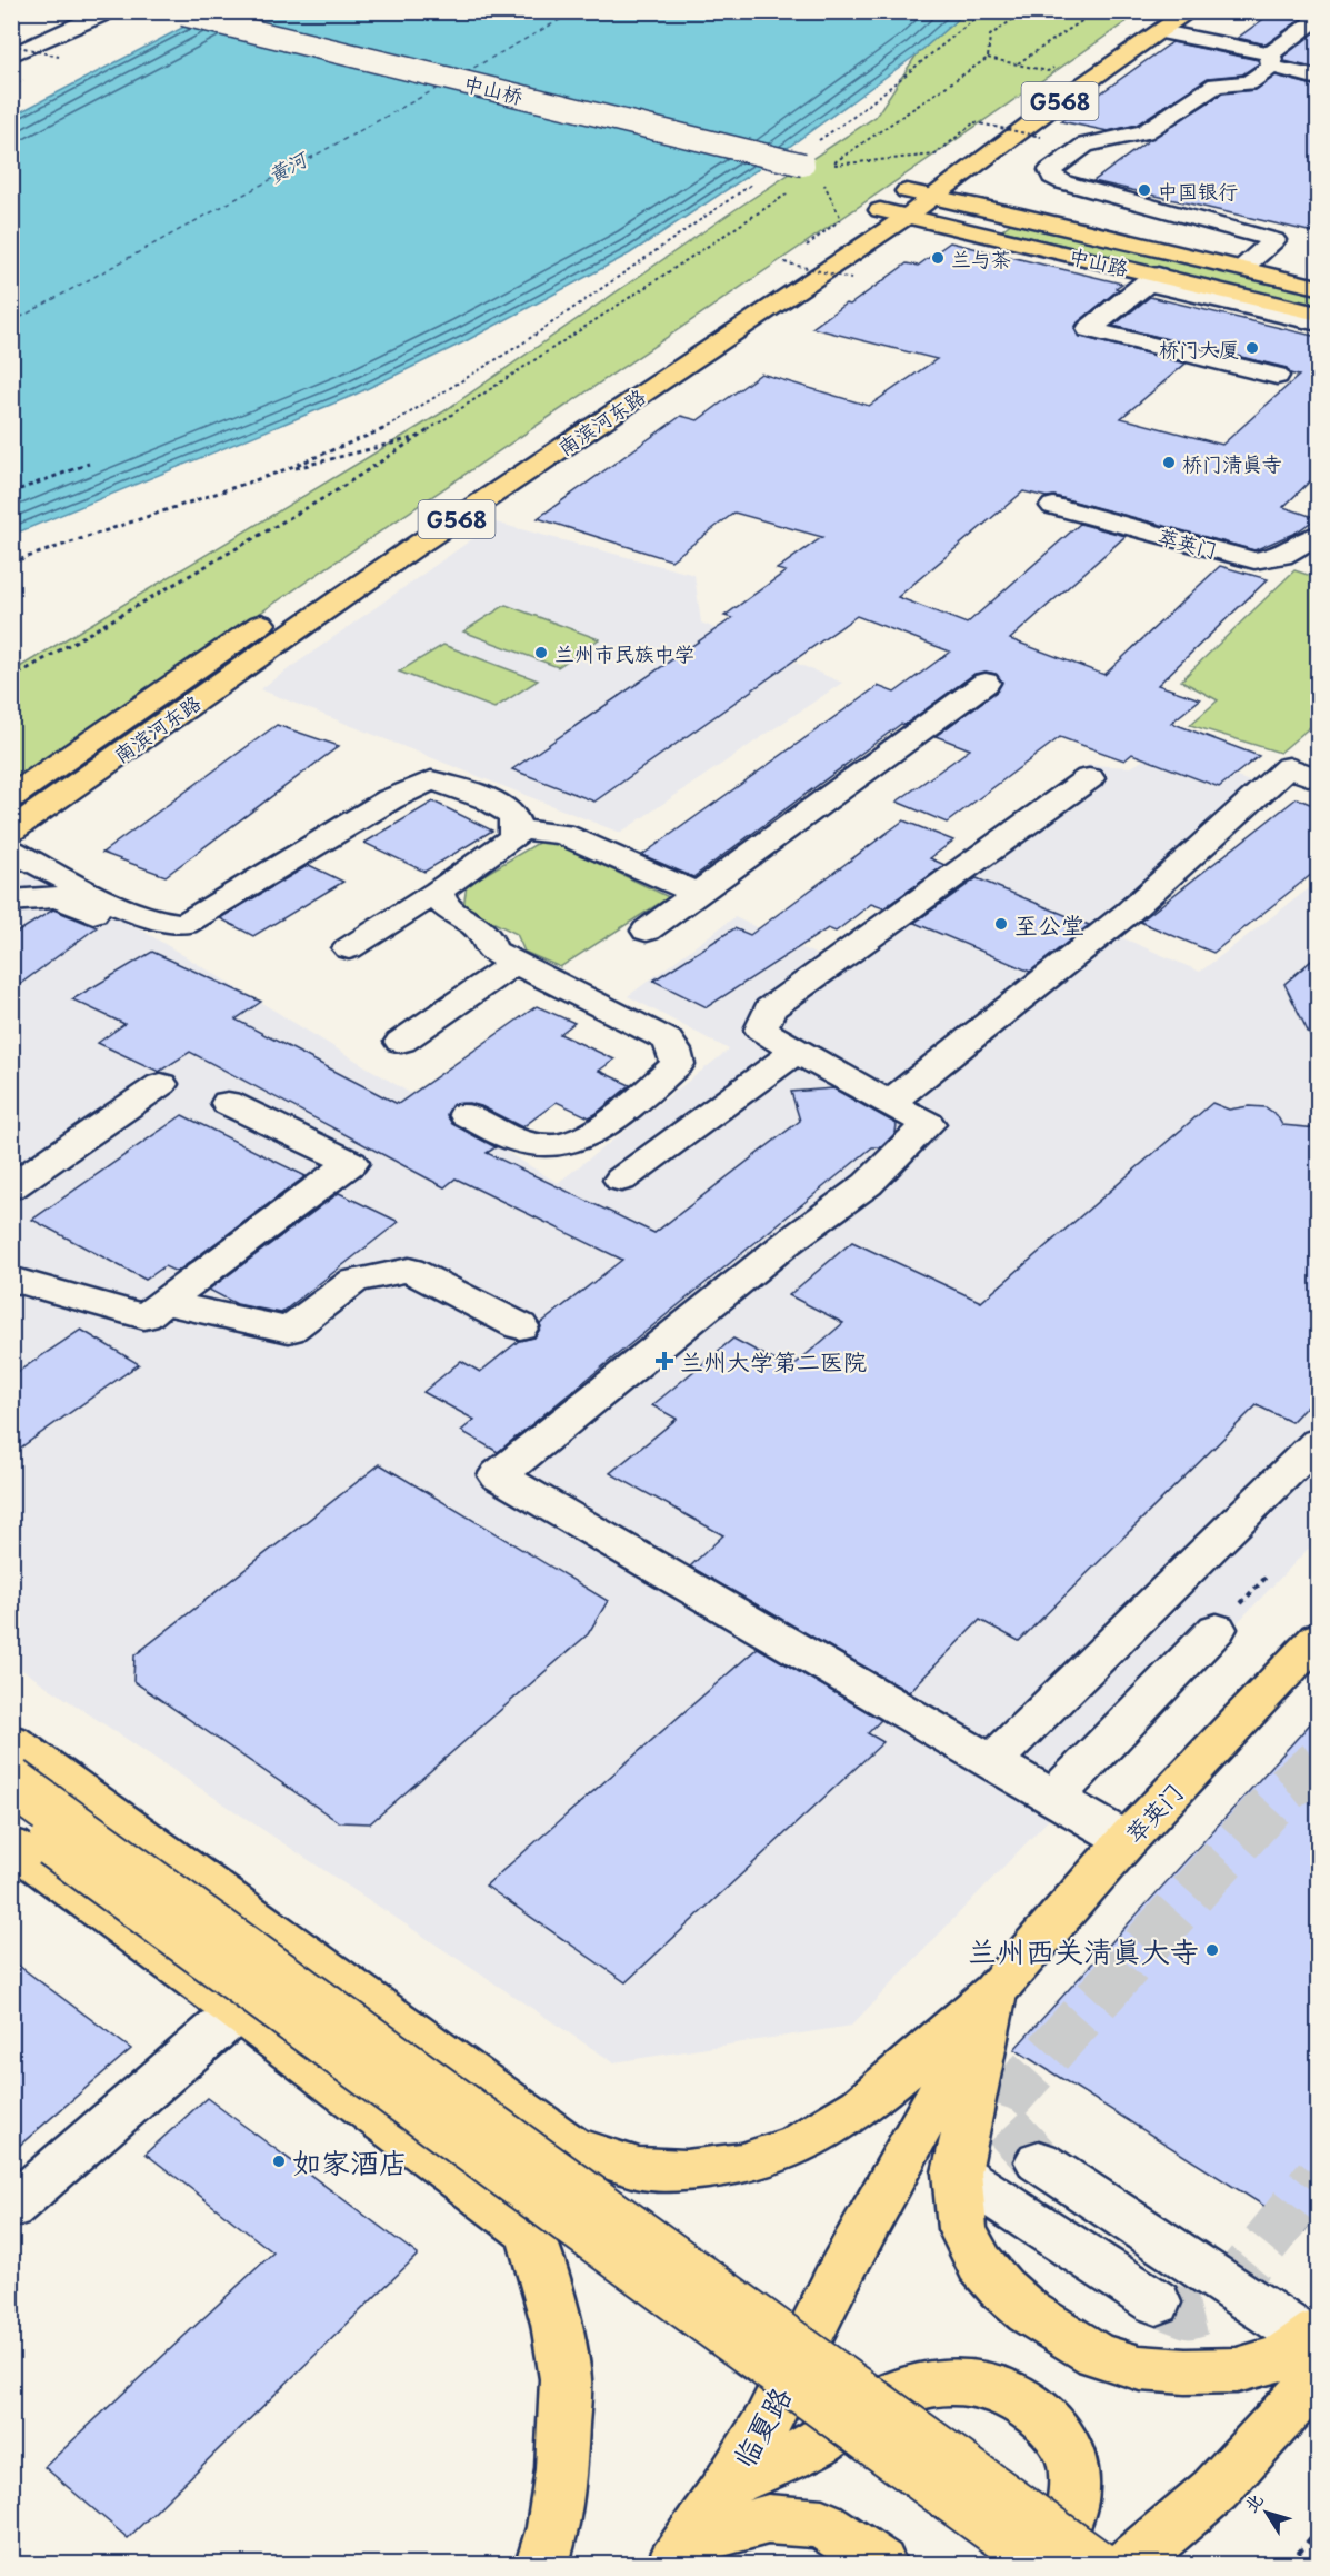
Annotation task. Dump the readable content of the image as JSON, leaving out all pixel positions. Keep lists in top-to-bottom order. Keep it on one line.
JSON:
{"streets":{"main road":["G568","中山路","南滨河东路","萃英门","临夏路"],"street":["中山桥"]},"crossings":[["中山路","南滨河东路"],["萃英门","临夏路"]],"water":["黄河"],"places":{"other":["中国银行","兰与茶","桥门大厦","桥门清真寺","兰州市民族中学","至公堂","兰州西关清真大寺","如家酒店"],"health":["兰州大学第二医院"]},"north":"top left"}
